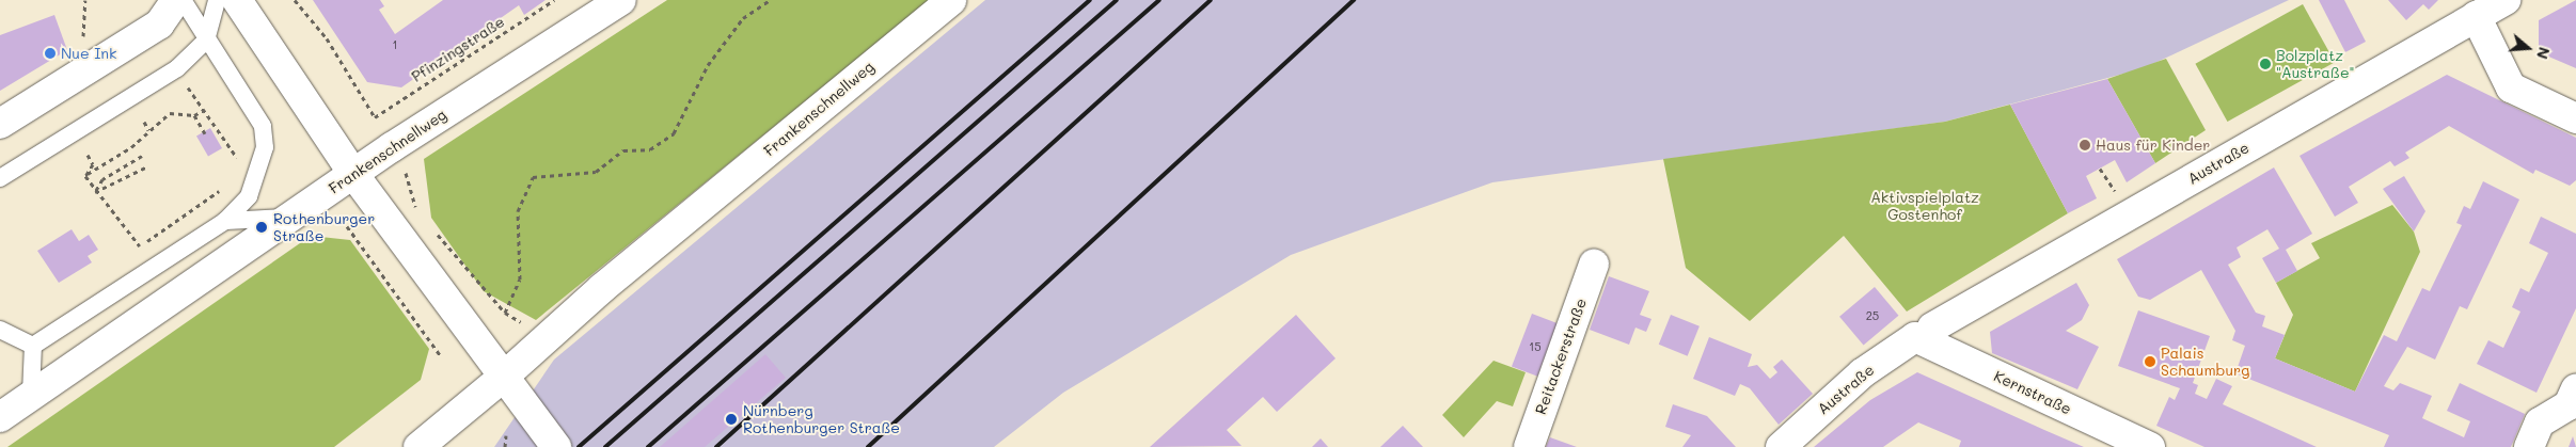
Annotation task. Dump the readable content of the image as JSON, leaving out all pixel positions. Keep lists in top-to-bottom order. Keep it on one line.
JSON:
{"streets":{"main road":["Frankenschnellweg","Austraße","Reitackerstraße","Kernstraße"],"path":["Pfinzingstraße"]},"crossings":[["Austraße","Kernstraße"]],"parks":["Aktivspielplatz Gostenhof"],"places":["Nue Ink","Bolzplatz \"Austraße\"","Haus für Kinder","Rothenburger Straße","Palais Schaumburg","Nürnberg Rothenburger Straße"],"house_numbers":["1","25","15"],"north":"right"}
